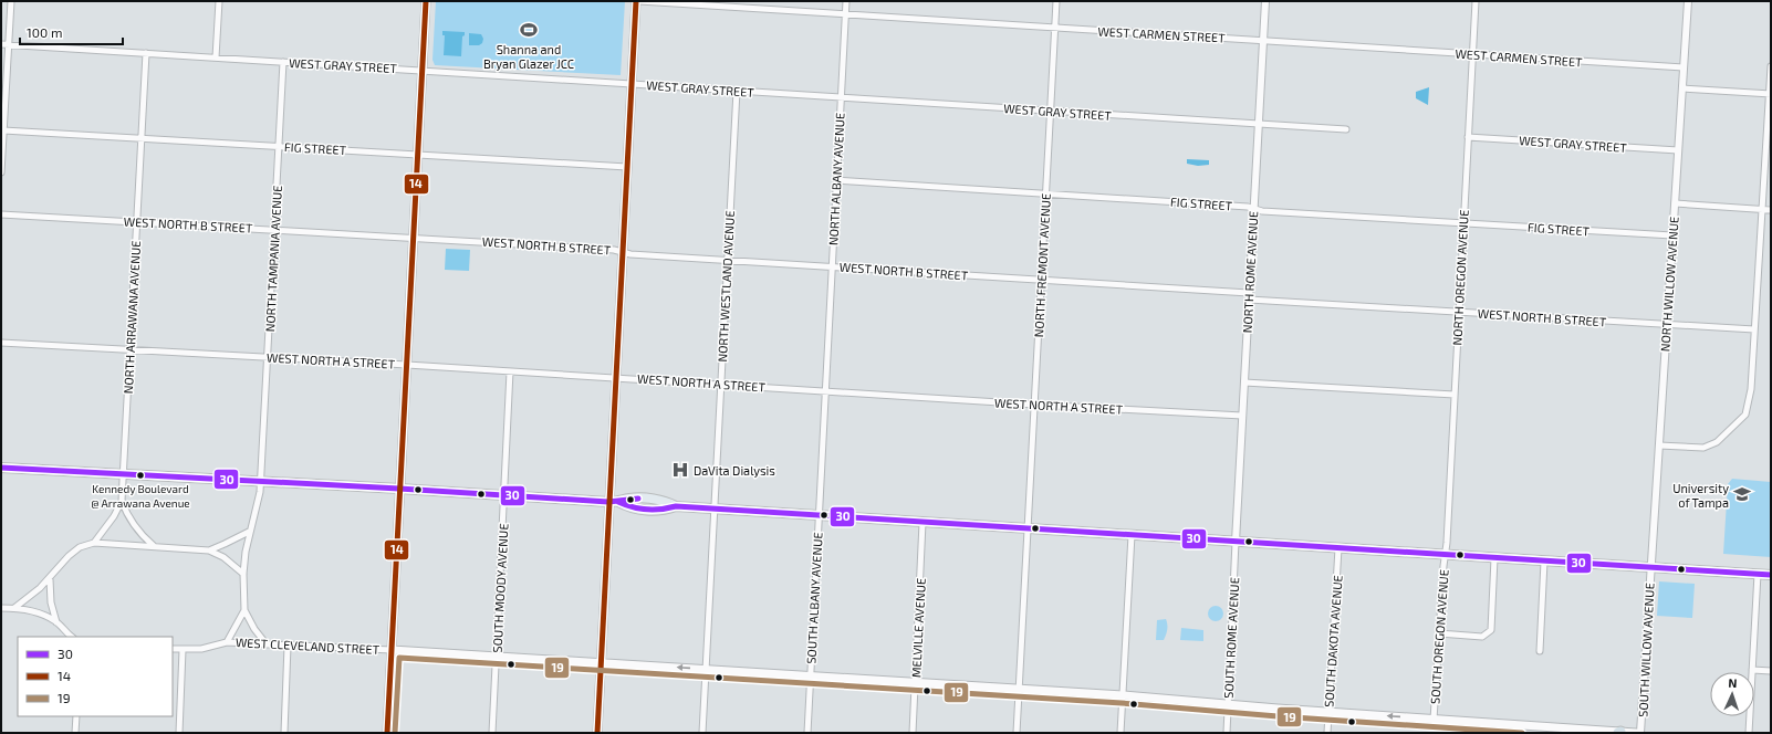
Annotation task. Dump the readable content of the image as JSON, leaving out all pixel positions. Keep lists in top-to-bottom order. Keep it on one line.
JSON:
{"streets":{"main road":["WEST CLEVELAND STREET"],"street":["WEST CARMEN STREET","WEST GRAY STREET","FIG STREET","NORTH ALBANY AVENUE","WEST NORTH B STREET","NORTH TAMPANIA AVENUE","NORTH FREMONT AVENUE","NORTH ROME AVENUE","NORTH OREGON AVENUE","NORTH WILLOW AVENUE","NORTH WESTLAND AVENUE","NORTH ARRAWANA AVENUE","WEST NORTH A STREET","SOUTH MOODY AVENUE","SOUTH ALBANY AVENUE","MELVILLE AVENUE","SOUTH OREGON AVENUE","SOUTH ROME AVENUE","SOUTH DAKOTA AVENUE","SOUTH WILLOW AVENUE"]},"crossings":[["WEST CARMEN STREET","NORTH ALBANY AVENUE"],["WEST CARMEN STREET","NORTH FREMONT AVENUE"],["WEST CARMEN STREET","NORTH ROME AVENUE"],["WEST CARMEN STREET","NORTH OREGON AVENUE"],["WEST CARMEN STREET","NORTH WILLOW AVENUE"],["WEST GRAY STREET","NORTH ALBANY AVENUE"],["WEST GRAY STREET","NORTH TAMPANIA AVENUE"],["WEST GRAY STREET","NORTH FREMONT AVENUE"],["WEST GRAY STREET","NORTH ROME AVENUE"],["WEST GRAY STREET","NORTH OREGON AVENUE"],["WEST GRAY STREET","NORTH WILLOW AVENUE"],["WEST GRAY STREET","NORTH WESTLAND AVENUE"],["WEST GRAY STREET","NORTH ARRAWANA AVENUE"],["FIG STREET","NORTH ALBANY AVENUE"],["FIG STREET","NORTH TAMPANIA AVENUE"],["FIG STREET","NORTH FREMONT AVENUE"],["FIG STREET","NORTH ROME AVENUE"],["FIG STREET","NORTH OREGON AVENUE"],["FIG STREET","NORTH WILLOW AVENUE"],["FIG STREET","NORTH ARRAWANA AVENUE"],["NORTH ALBANY AVENUE","WEST NORTH B STREET"],["NORTH ALBANY AVENUE","WEST NORTH A STREET"],["NORTH ALBANY AVENUE","SOUTH ALBANY AVENUE"],["WEST NORTH B STREET","NORTH TAMPANIA AVENUE"],["WEST NORTH B STREET","NORTH FREMONT AVENUE"],["WEST NORTH B STREET","NORTH ROME AVENUE"],["WEST NORTH B STREET","NORTH OREGON AVENUE"],["WEST NORTH B STREET","NORTH WILLOW AVENUE"],["WEST NORTH B STREET","NORTH WESTLAND AVENUE"],["WEST NORTH B STREET","NORTH ARRAWANA AVENUE"],["NORTH TAMPANIA AVENUE","WEST NORTH A STREET"],["NORTH FREMONT AVENUE","WEST NORTH A STREET"],["NORTH FREMONT AVENUE","WEST CLEVELAND STREET"],["NORTH ROME AVENUE","WEST NORTH A STREET"],["NORTH ROME AVENUE","SOUTH ROME AVENUE"],["NORTH OREGON AVENUE","SOUTH OREGON AVENUE"],["NORTH WILLOW AVENUE","SOUTH WILLOW AVENUE"],["NORTH WESTLAND AVENUE","WEST NORTH A STREET"],["NORTH WESTLAND AVENUE","WEST CLEVELAND STREET"],["NORTH ARRAWANA AVENUE","WEST NORTH A STREET"],["WEST NORTH A STREET","SOUTH MOODY AVENUE"],["SOUTH MOODY AVENUE","WEST CLEVELAND STREET"],["SOUTH ALBANY AVENUE","WEST CLEVELAND STREET"],["MELVILLE AVENUE","WEST CLEVELAND STREET"],["SOUTH OREGON AVENUE","WEST CLEVELAND STREET"],["SOUTH ROME AVENUE","WEST CLEVELAND STREET"],["SOUTH DAKOTA AVENUE","WEST CLEVELAND STREET"]],"places":{"sports":["Shanna and Bryan Glazer JCC"],"hospital":["DaVita Dialysis"],"other":["Kennedy Boulevard @ Arrawana Avenue"],"school or university":["University of Tampa"]},"lines":["transit line 14","transit line 30","transit line 19"],"legend":["30","14","19"],"scale_bar":"100 m","north":"top"}
